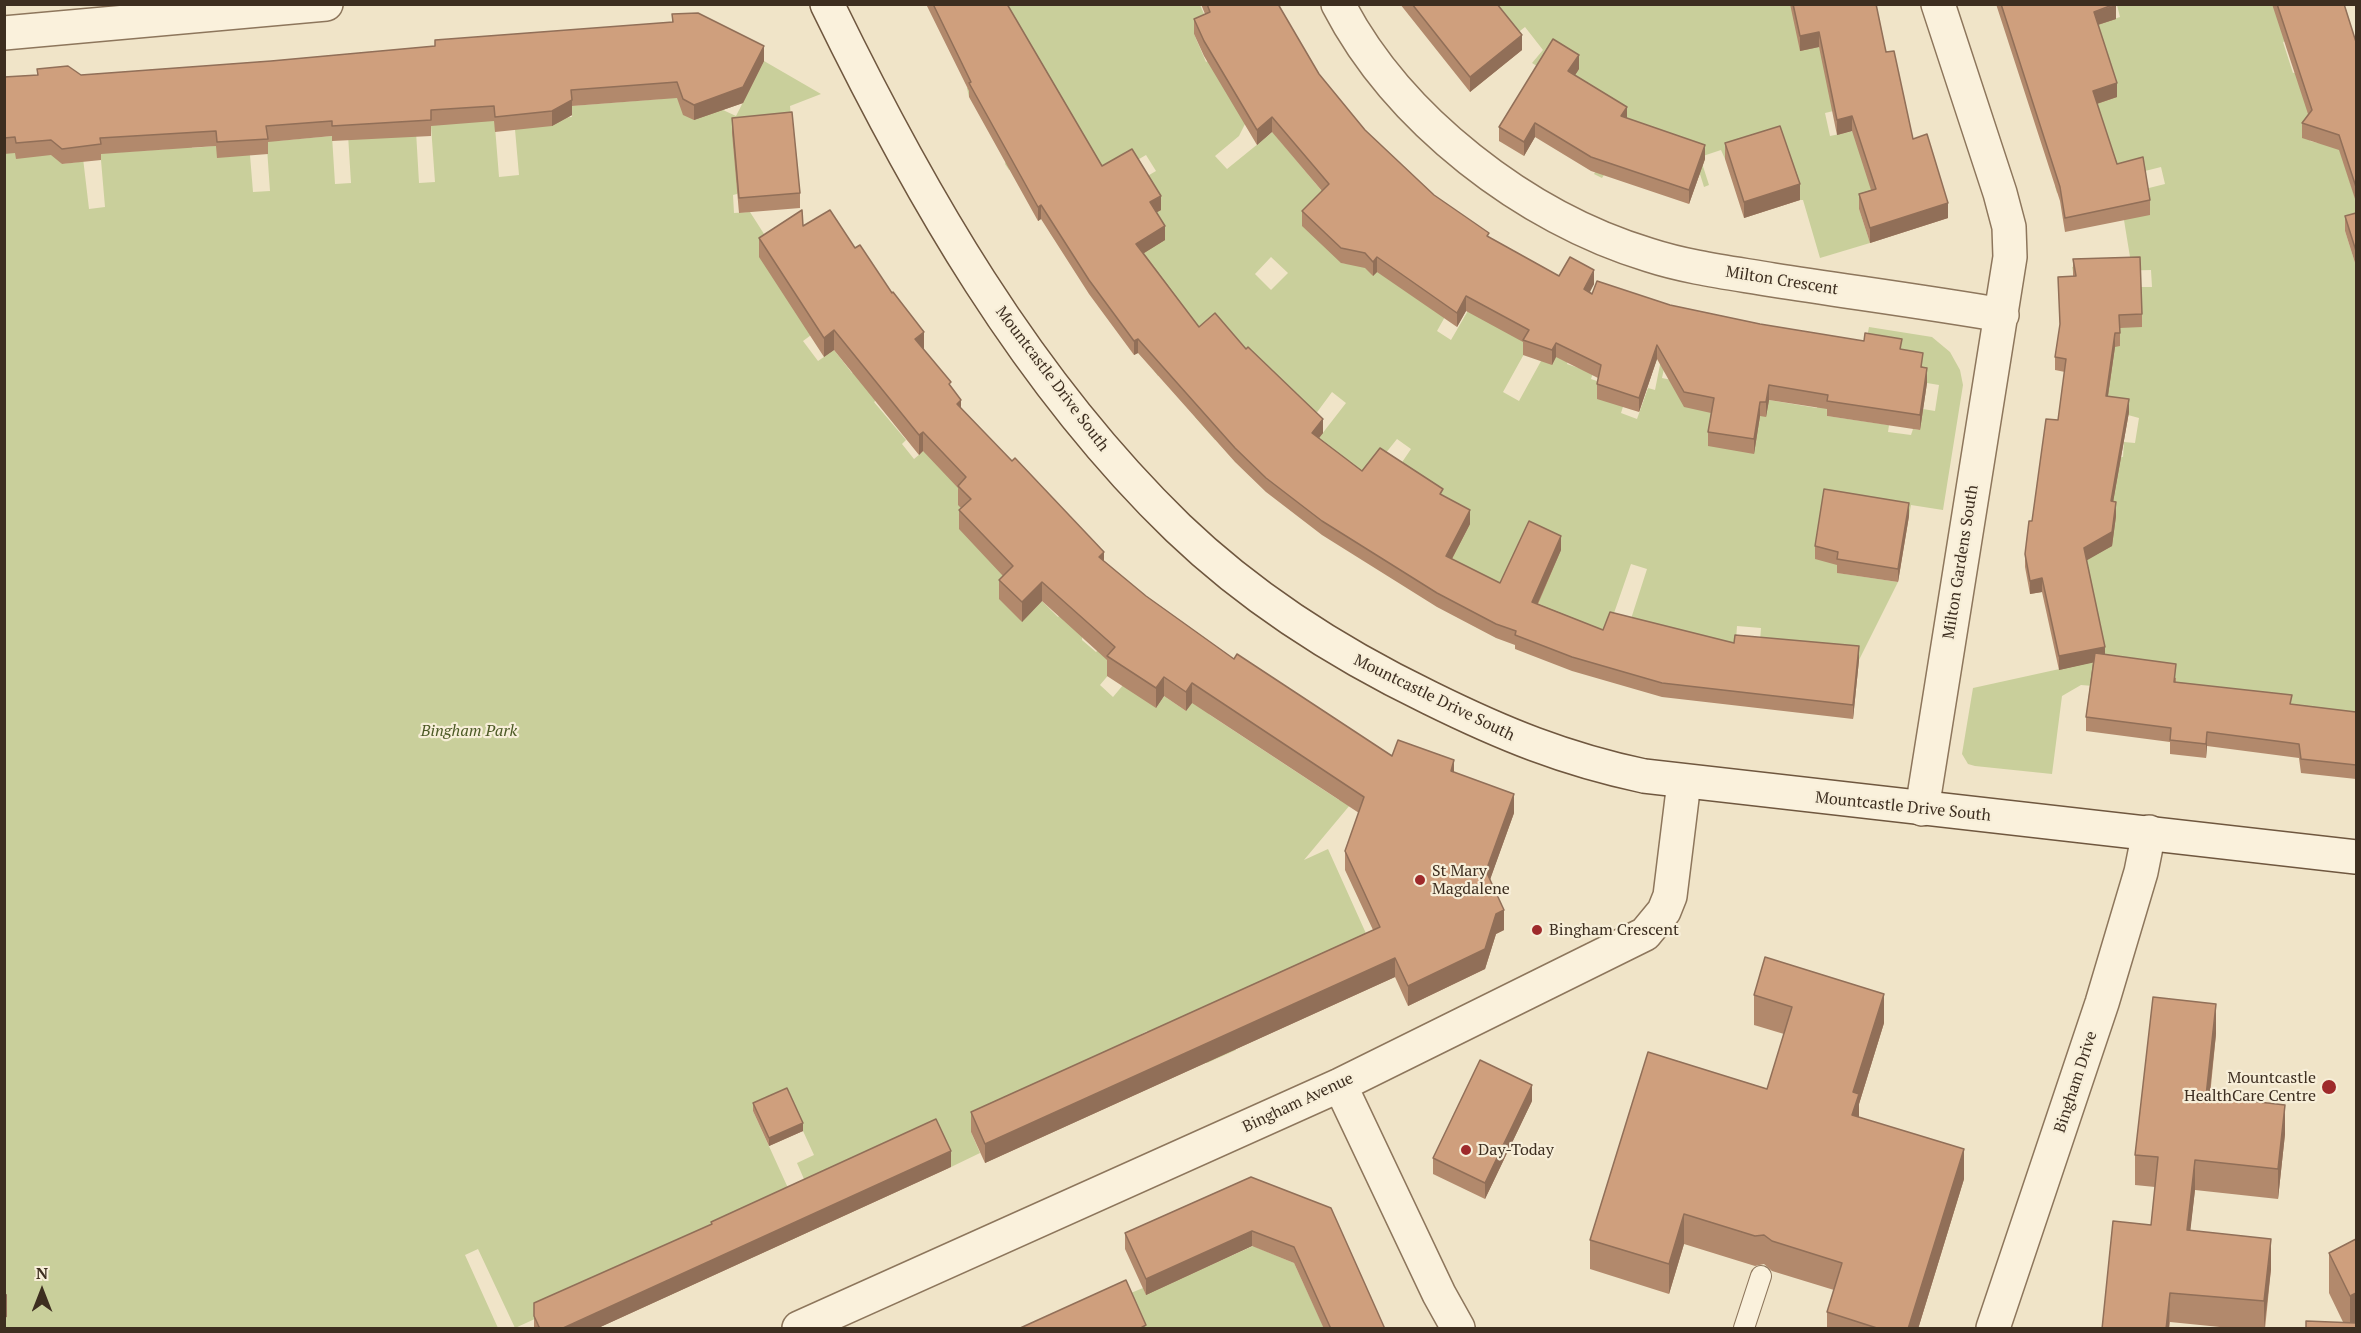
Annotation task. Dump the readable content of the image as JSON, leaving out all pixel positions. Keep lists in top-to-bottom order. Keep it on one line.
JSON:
{"streets":{"street":["Milton Crescent","Mountcastle Drive South","Milton Gardens South","Bingham Drive","Bingham Avenue"]},"crossings":[["Milton Crescent","Milton Gardens South"],["Mountcastle Drive South","Milton Gardens South"],["Mountcastle Drive South","Bingham Drive"],["Mountcastle Drive South","Bingham Avenue"]],"parks":["Bingham Park"],"places":["St Mary Magdalene","Bingham Crescent","Mountcastle HealthCare Centre","Day-Today"],"north":"top"}
